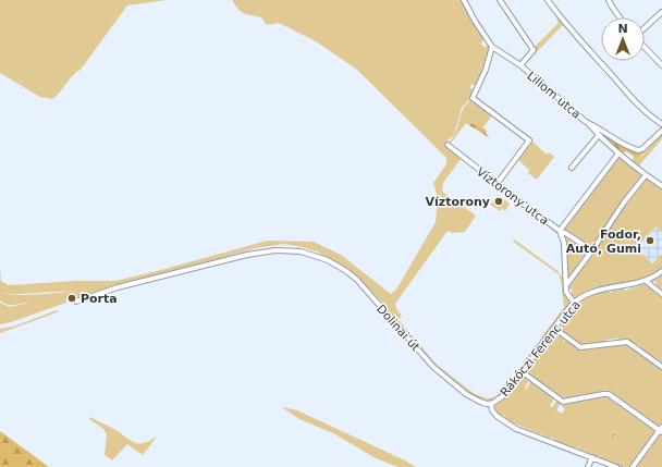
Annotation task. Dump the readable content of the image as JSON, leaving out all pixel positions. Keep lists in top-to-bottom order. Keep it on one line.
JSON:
{"streets":{"street":["Liliom utca","Víztorony utca","Dolinai út","Rákóczi Ferenc utca"]},"crossings":[["Víztorony utca","Rákóczi Ferenc utca"],["Dolinai út","Rákóczi Ferenc utca"]],"places":["Víztorony","Fodor, Autó, Gumi","Porta"],"north":"top"}
